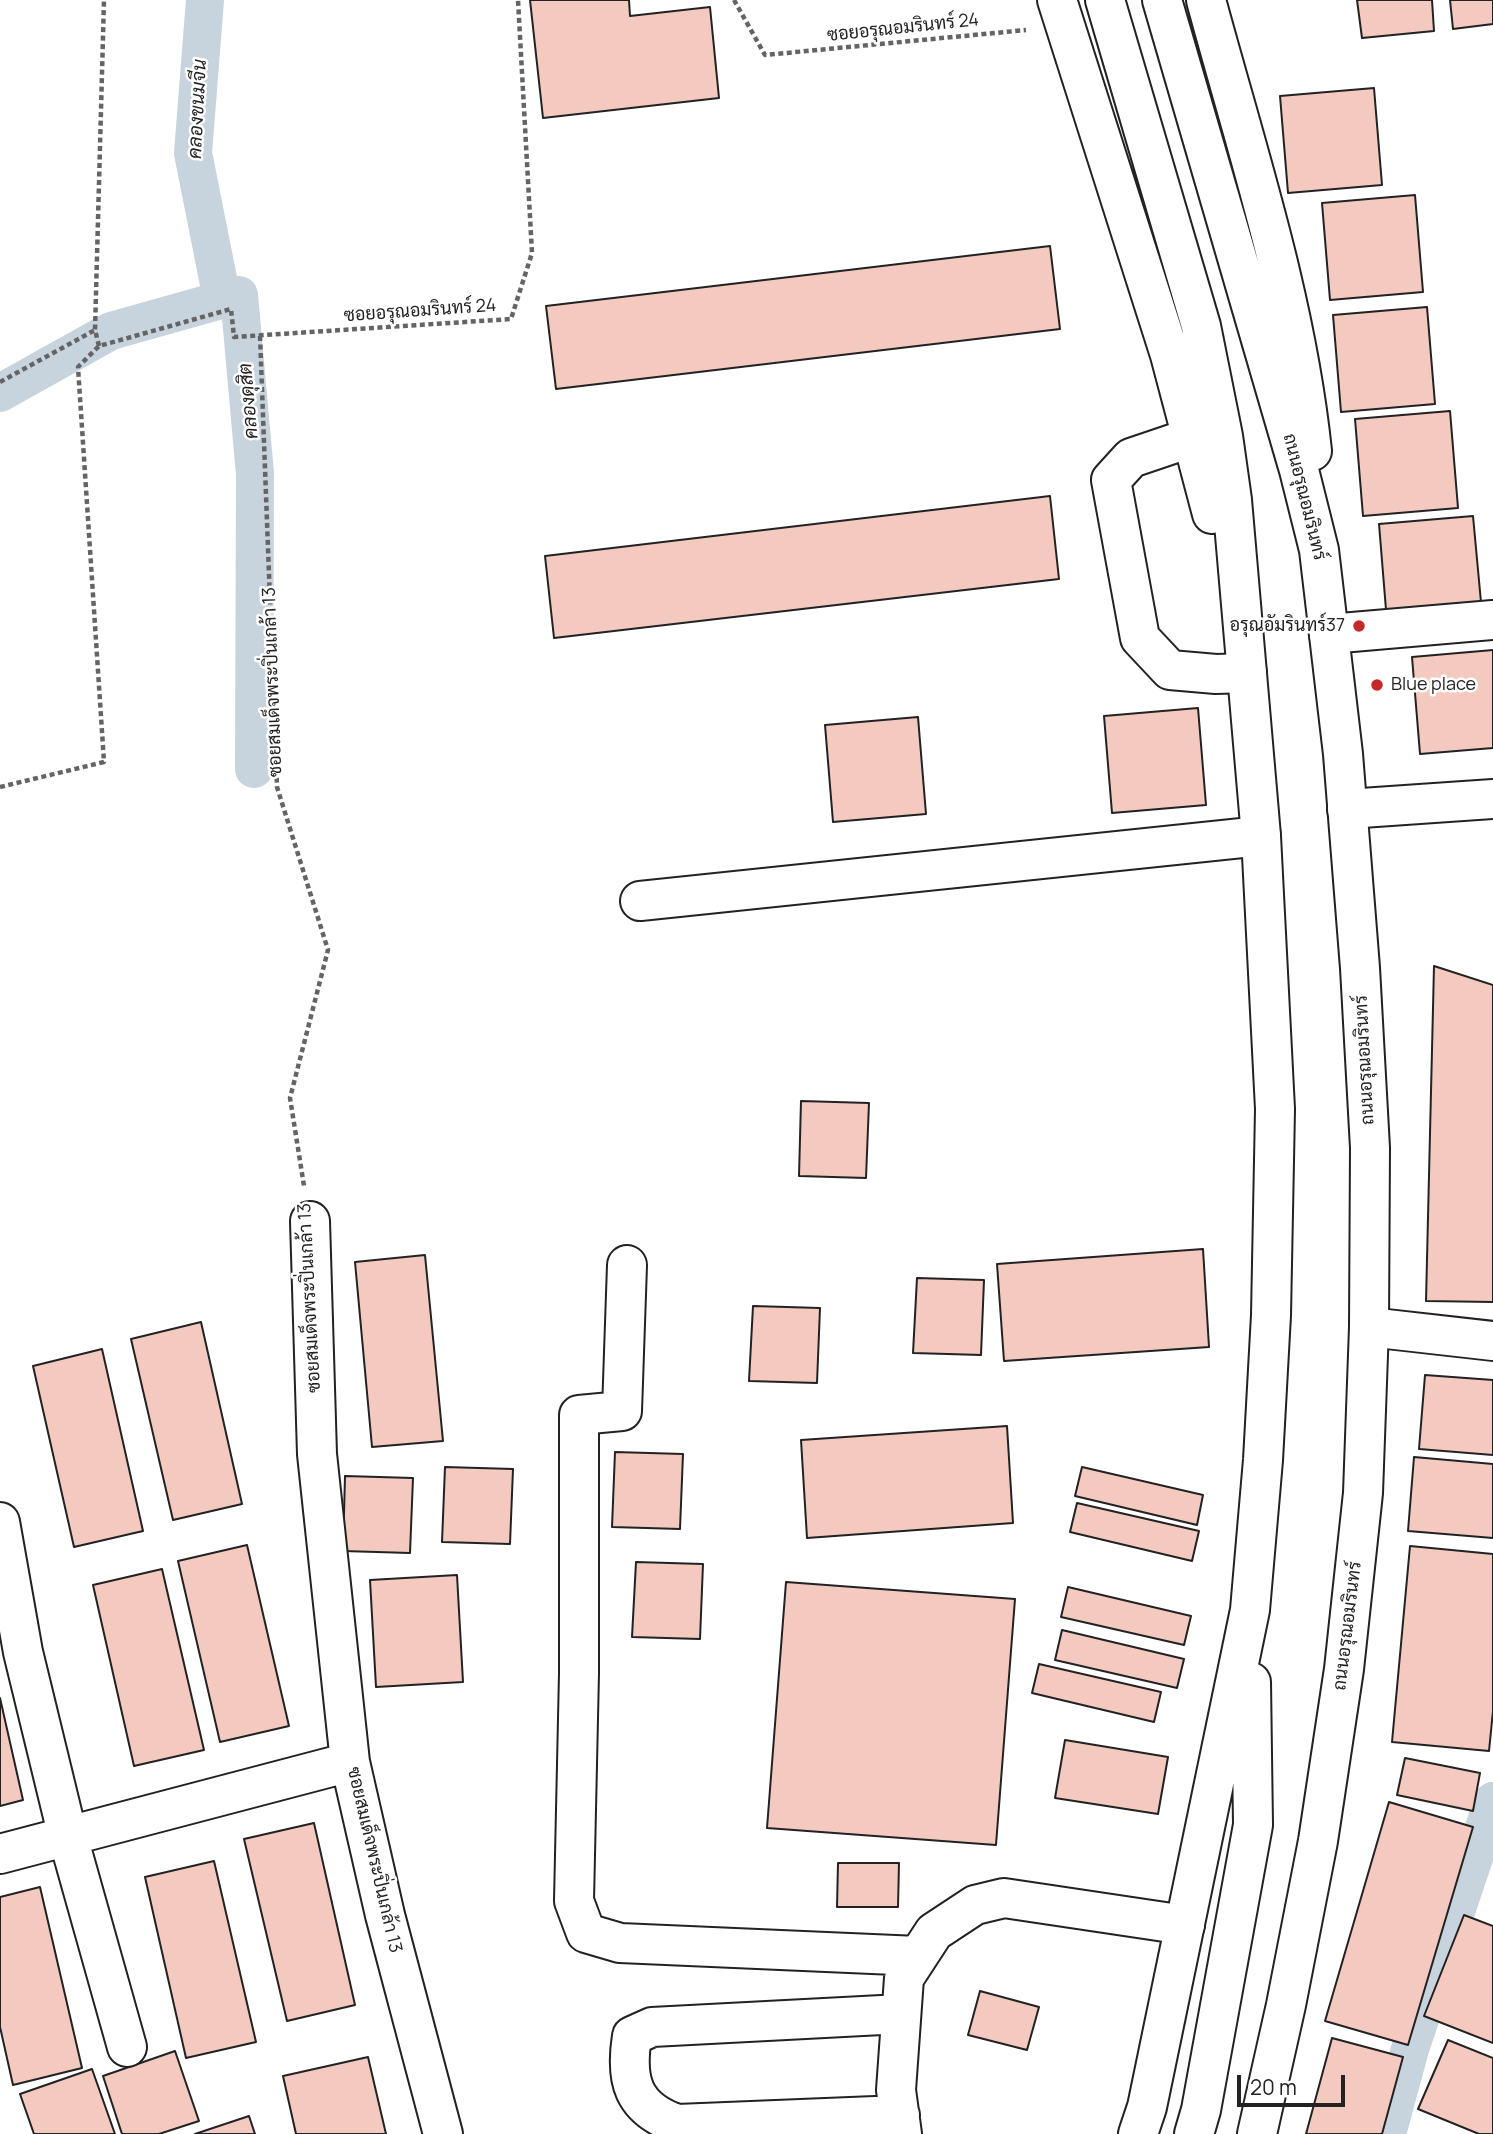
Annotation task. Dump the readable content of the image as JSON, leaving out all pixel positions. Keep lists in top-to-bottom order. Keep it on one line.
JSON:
{"streets":{"main road":["ถนนอรุณอมรินทร์","ซอยสมเด็จพระปิ่นเกล้า 13"],"path":["ซอยอรุณอมรินทร์ 24"]},"crossings":[["ซอยอรุณอมรินทร์ 24","ซอยสมเด็จพระปิ่นเกล้า 13"]],"water":["คลองขนมจีน","คลองดุสิต"],"places":["อรุณอัมรินทร์37","Blue place"],"scale_bar":"20 m"}
